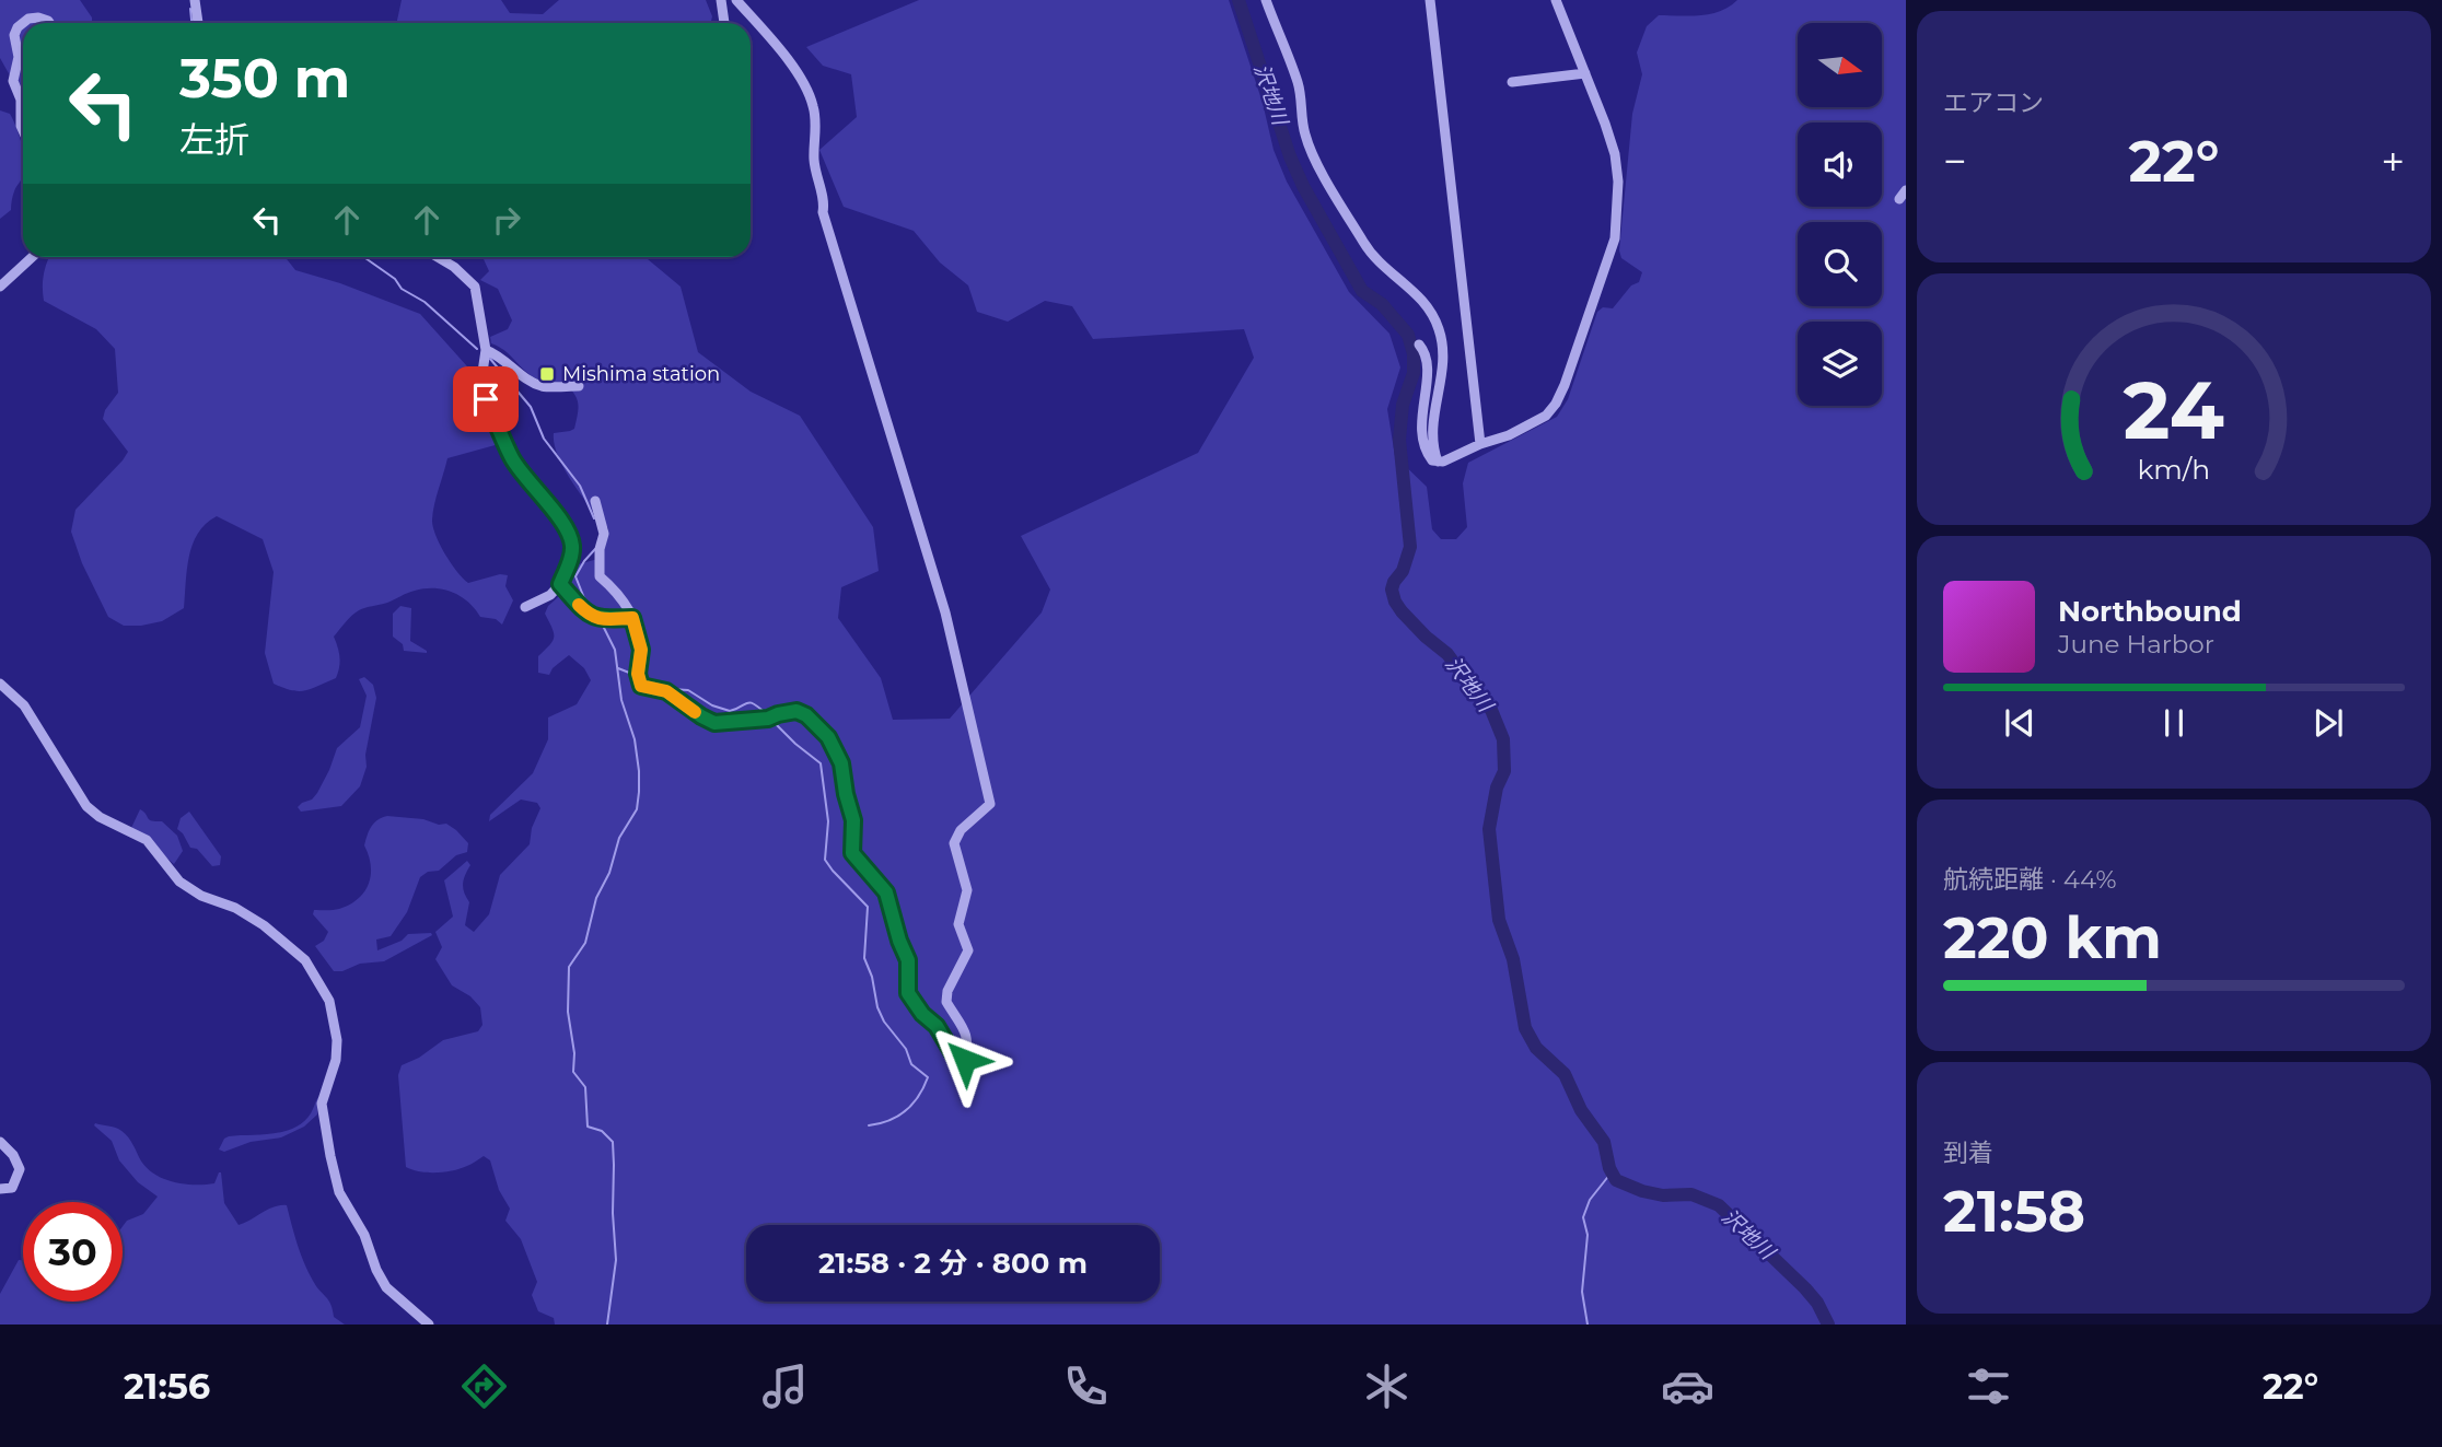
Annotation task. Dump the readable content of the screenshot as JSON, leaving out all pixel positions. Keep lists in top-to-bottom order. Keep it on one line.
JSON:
{"water":["沢地川"],"places":{"transit":["Mishima station"]},"north":"right","page":{"tile":["エアコン",["航続距離 · 44%","220 km"],["到着","21:58"]],"turn":["350 m","左折"],"heat":["−","22°","+"],"song":["Northbound","June Harbor"],"limit":"30","trip":"21:58 · 2 分 · 800 m","tabs":["21:56","22°"],"gauge":["24","km/h"]}}
